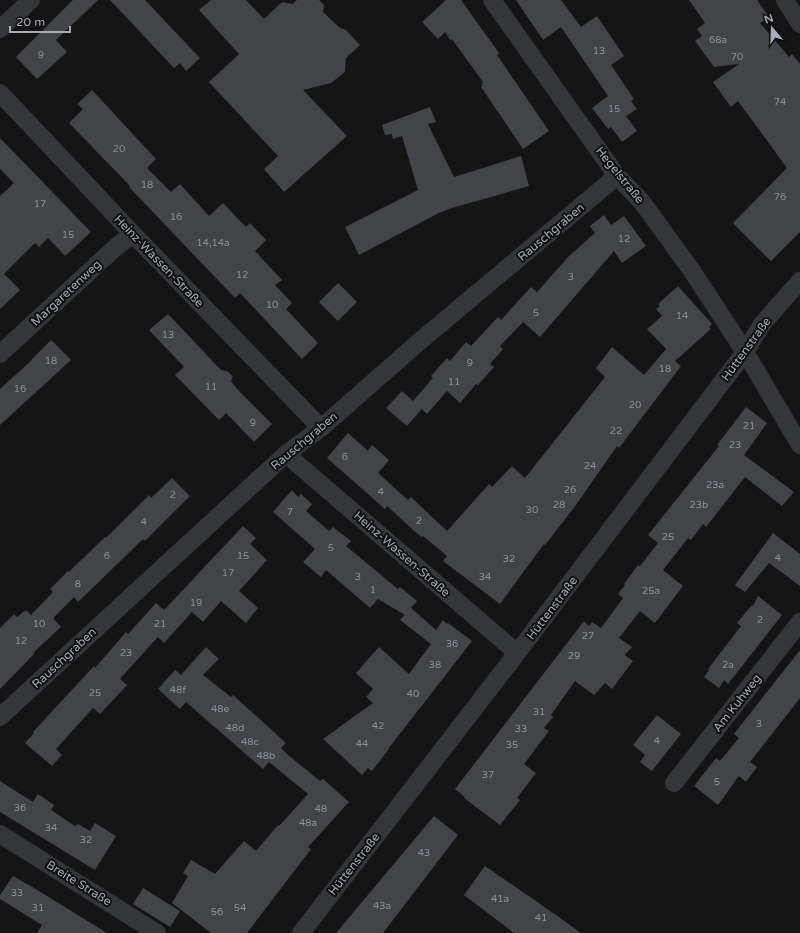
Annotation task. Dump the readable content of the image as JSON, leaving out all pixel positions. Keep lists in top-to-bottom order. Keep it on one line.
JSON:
{"streets":{"street":["Hegelstraße","Rauschgraben","Heinz-Wassen-Straße","Margaretenweg","Hüttenstraße","Am Kuhweg","Breite Straße"]},"crossings":[["Hegelstraße","Rauschgraben"],["Hegelstraße","Hüttenstraße"],["Rauschgraben","Heinz-Wassen-Straße"],["Heinz-Wassen-Straße","Margaretenweg"],["Heinz-Wassen-Straße","Hüttenstraße"]],"house_numbers":["68a","13","9","70","74","15","20","18","76","17","16","15","12","14,14a","12","3","10","5","14","13","18","9","18","11","11","16","20","9","21","22","23","6","24","23a","26","4","2","28","23b","30","7","2","4","25","5","6","15","4","32","17","3","34","8","1","25a","19","2","10","21","27","12","36","23","29","38","2a","48f","25","40","48e","31","3","42","48d","33","4","48c","44","35","48b","37","5","36","48","48a","34","32","43","33","41a","43a","31","54","56","41"],"scale_bar":"20 m","north":"top"}
